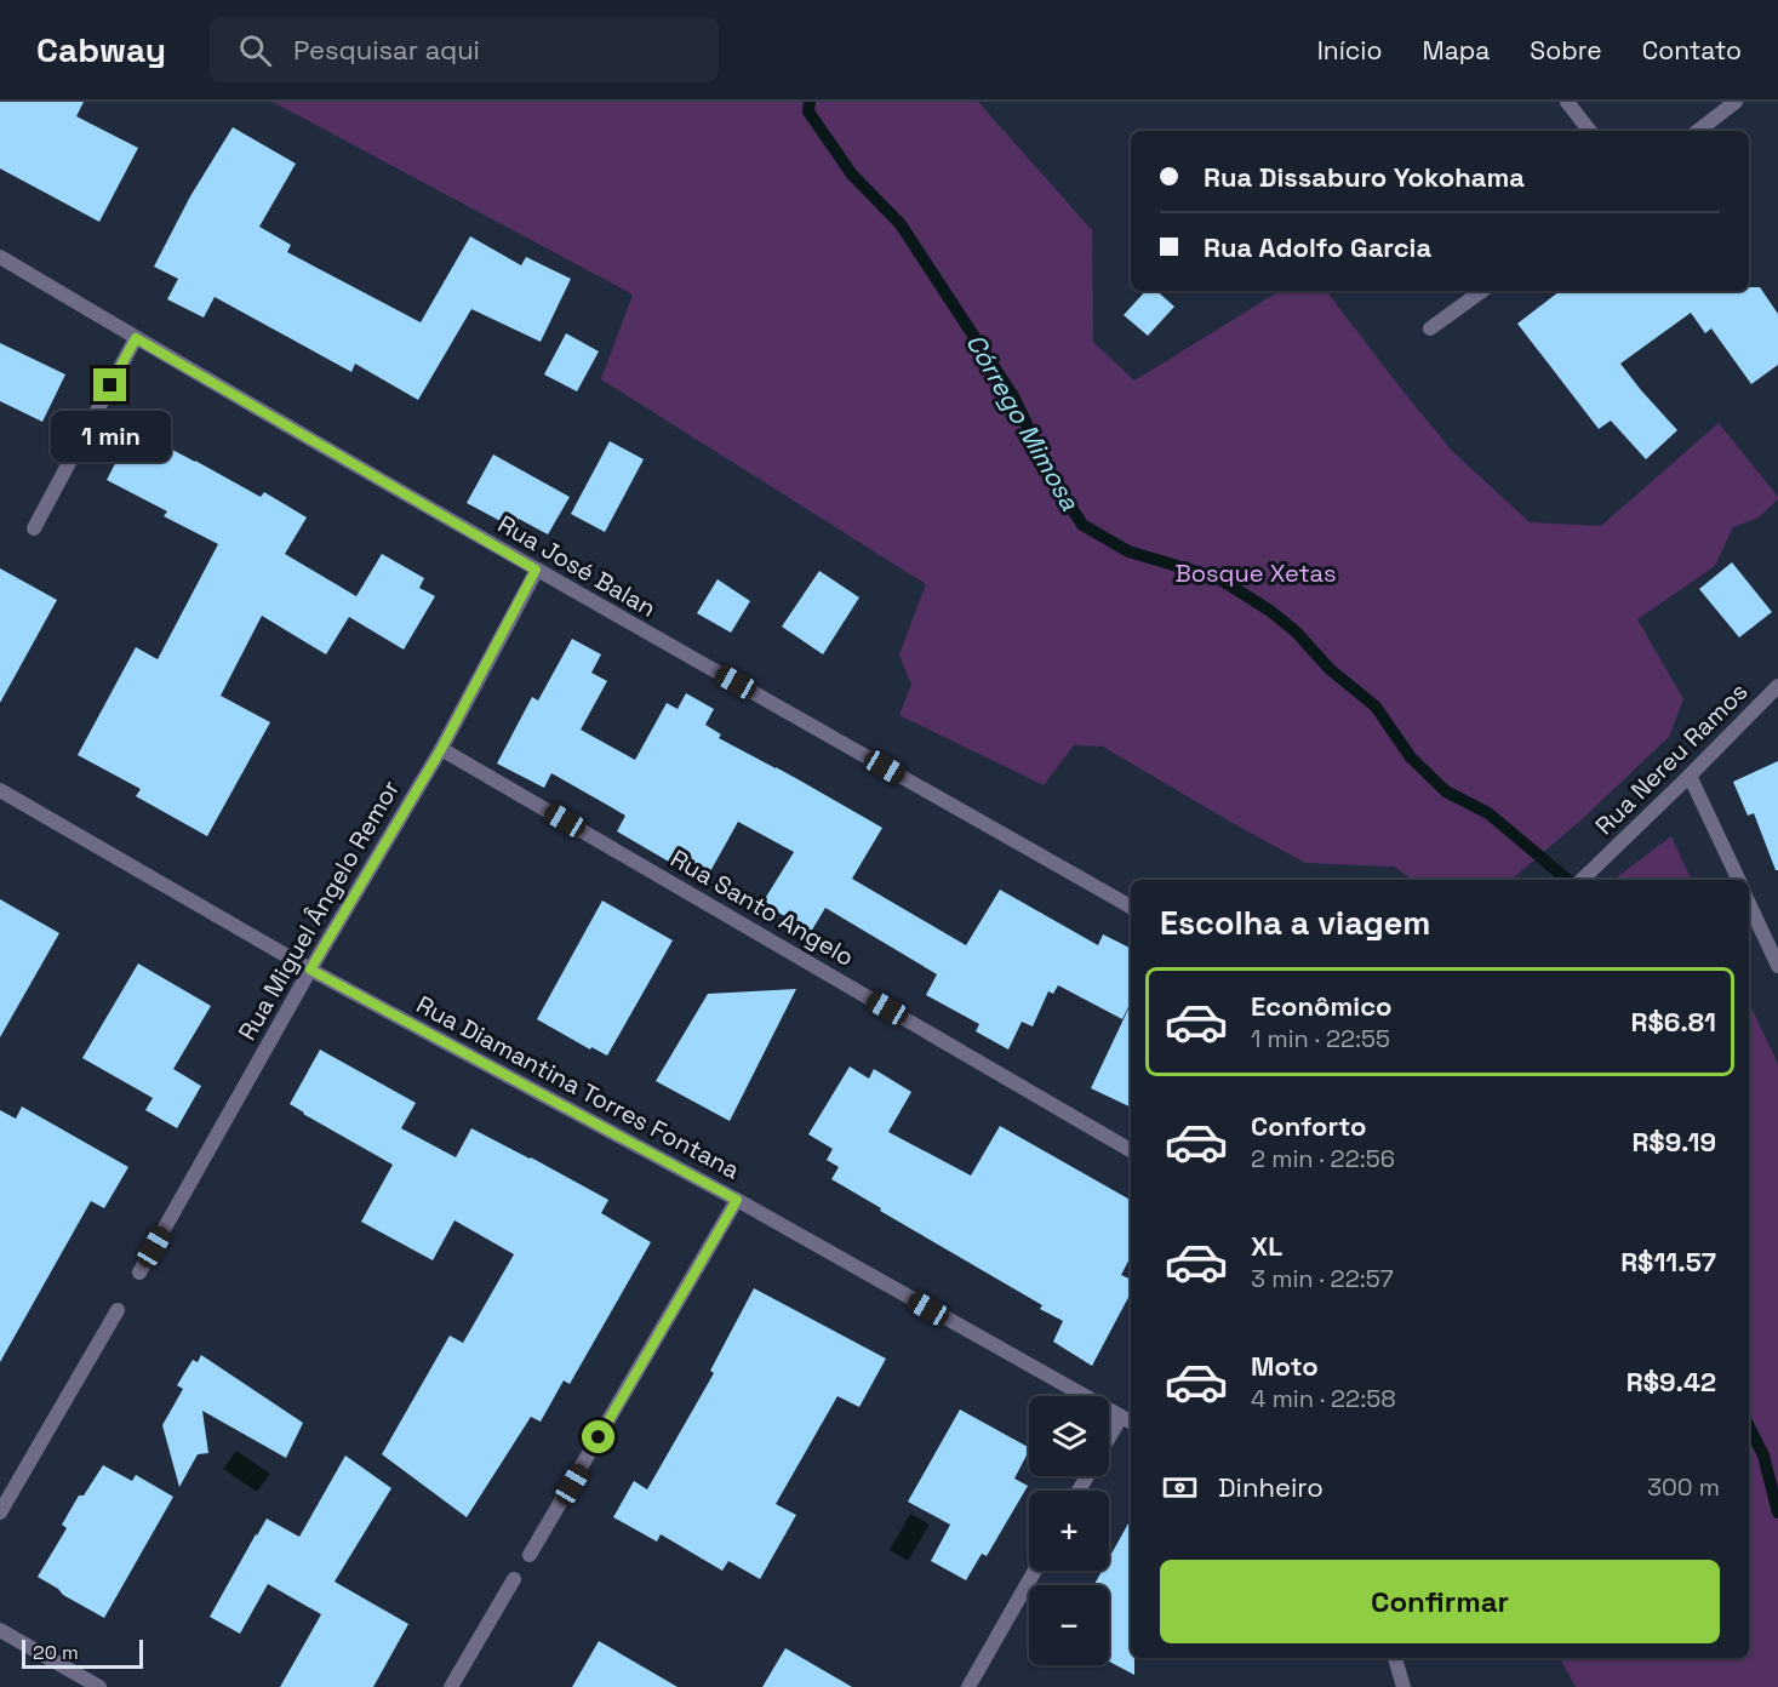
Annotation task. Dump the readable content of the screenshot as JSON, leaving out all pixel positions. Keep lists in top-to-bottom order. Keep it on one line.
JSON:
{"streets":{"street":["Rua José Balan","Rua Nereu Ramos","Rua Santo Angelo","Rua Miguel Ângelo Remor","Rua Diamantina Torres Fontana"]},"crossings":[["Rua José Balan","Rua Miguel Ângelo Remor"],["Rua Santo Angelo","Rua Miguel Ângelo Remor"],["Rua Miguel Ângelo Remor","Rua Diamantina Torres Fontana"]],"water":["Córrego Mimosa"],"parks":["Bosque Xetas"],"scale_bar":"20 m","page":{"header":"Cabway","search":"Pesquisar aqui","nav":["Início","Mapa","Sobre","Contato"],"banner":["Rua Dissaburo Yokohama","Rua Adolfo Garcia"],"bubble":"1 min","heading":"Escolha a viagem","list":[{"name":"Econômico","note":"1 min · 22:55","value":"R$6.81"},{"name":"Conforto","note":"2 min · 22:56","value":"R$9.19"},{"name":"XL","note":"3 min · 22:57","value":"R$11.57"},{"name":"Moto","note":"4 min · 22:58","value":"R$9.42"}],"map_buttons":["+","−"],"pay":["Dinheiro","300 m"],"buttons":"Confirmar","scale":"20 m"}}
